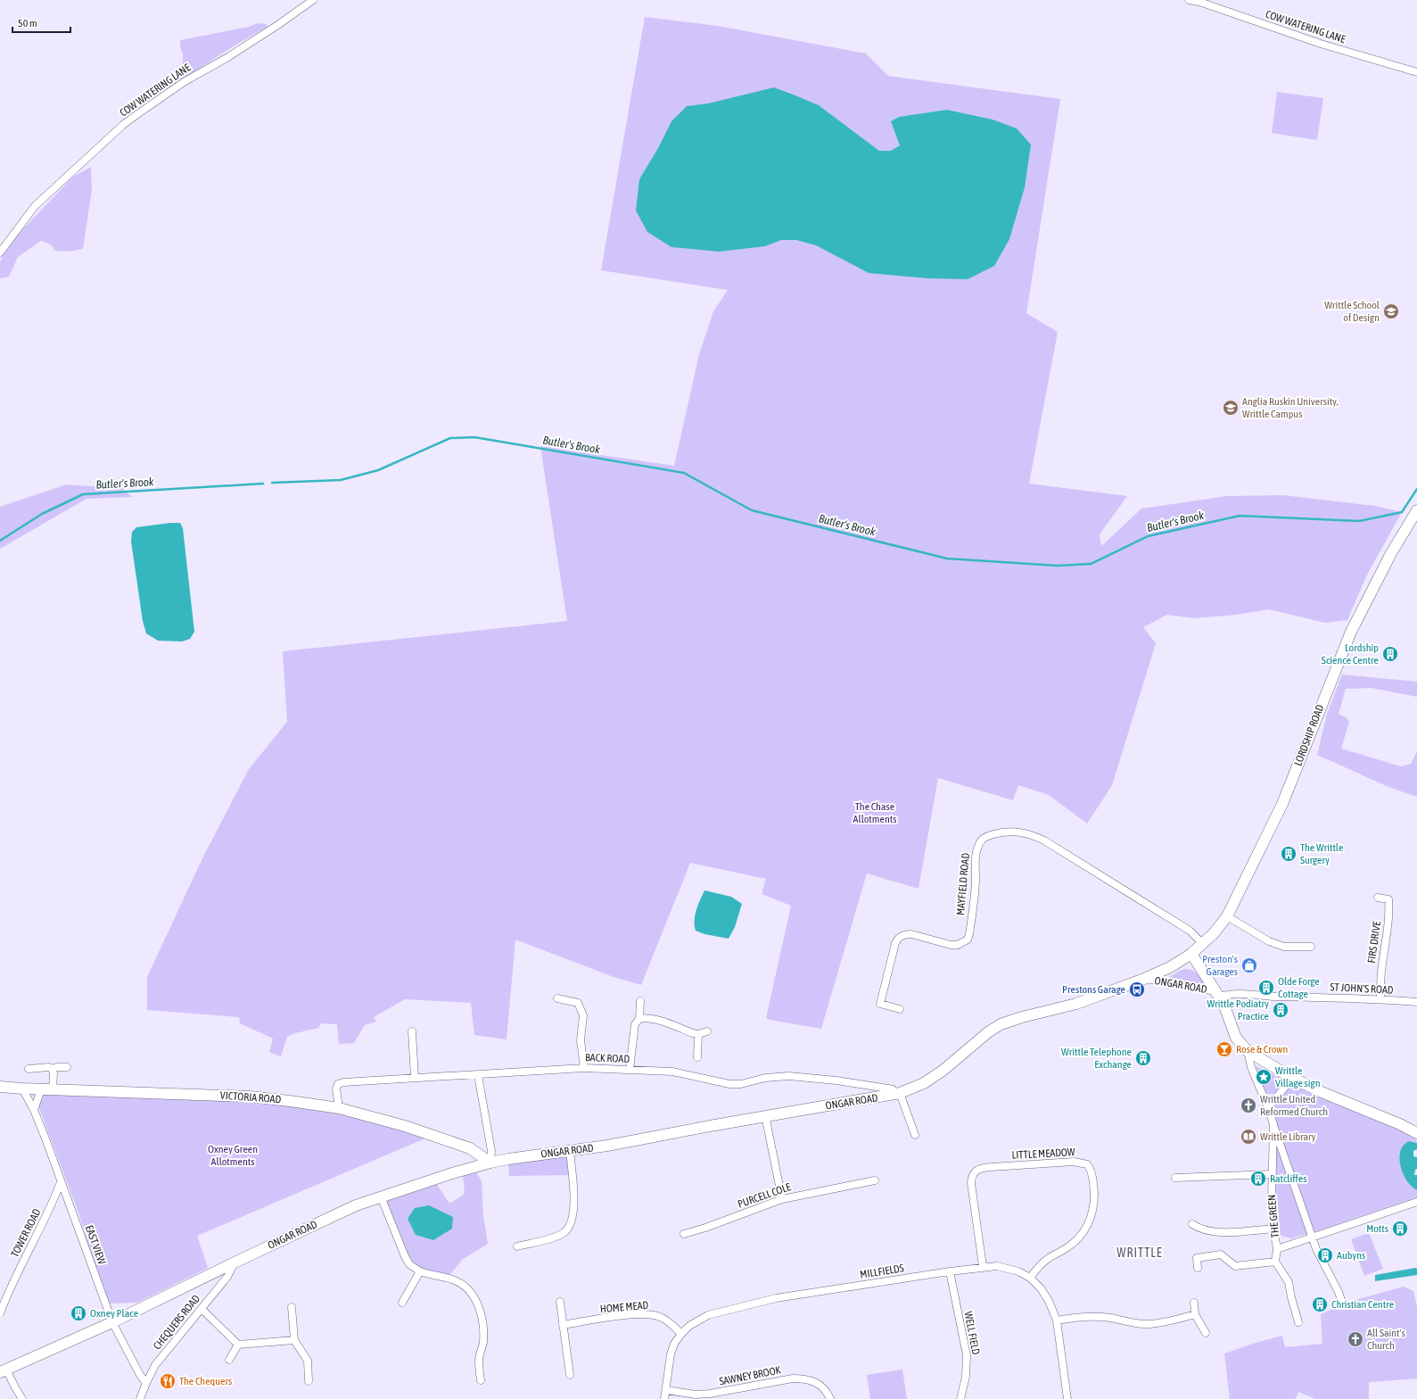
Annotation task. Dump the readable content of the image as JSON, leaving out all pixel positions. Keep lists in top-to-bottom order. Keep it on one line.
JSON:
{"streets":{"street":["COW WATERING LANE","LORDSHIP ROAD","MAYFIELD ROAD","FIRS DRIVE","ONGAR ROAD","ST JOHN'S ROAD","BACK ROAD","VICTORIA ROAD","LITTLE MEADOW","PURCELL COLE","THE GREEN","TOWER ROAD","EAST VIEW","MILLFIELDS","HOME MEAD","CHEQUERS ROAD","WELL FIELD","SAWNEY BROOK"]},"crossings":[["LORDSHIP ROAD","MAYFIELD ROAD"],["LORDSHIP ROAD","ONGAR ROAD"],["LORDSHIP ROAD","THE GREEN"],["FIRS DRIVE","ST JOHN'S ROAD"],["ONGAR ROAD","ST JOHN'S ROAD"],["ONGAR ROAD","BACK ROAD"],["ONGAR ROAD","VICTORIA ROAD"],["ONGAR ROAD","THE GREEN"],["ONGAR ROAD","EAST VIEW"],["ONGAR ROAD","CHEQUERS ROAD"],["ST JOHN'S ROAD","THE GREEN"],["BACK ROAD","VICTORIA ROAD"],["VICTORIA ROAD","EAST VIEW"],["LITTLE MEADOW","MILLFIELDS"],["TOWER ROAD","EAST VIEW"],["EAST VIEW","CHEQUERS ROAD"],["MILLFIELDS","HOME MEAD"],["MILLFIELDS","WELL FIELD"],["MILLFIELDS","SAWNEY BROOK"]],"districts":["WRITTLE"],"water":["Butler's Brook"],"parks":["The Chase Allotments","Oxney Green Allotments"],"places":{"school or university":["Writtle School of Design","Anglia Ruskin University, Writtle Campus"],"building":["Lordship Science Centre","The Writtle Surgery","Olde Forge Cottage","Writtle Podiatry Practice","Writtle Telephone Exchange","Ratcliffes","Motts","Aubyns","Christian Centre","Oxney Place"],"shop":["Preston's Garages"],"bus stop":["Prestons Garage"],"bar":["Rose & Crown"],"place":["Writtle Village sign"],"church":["Writtle United Reformed Church","All Saint's Church"],"library":["Writtle Library"],"restaurant":["The Chequers"]},"scale_bar":"50 m"}
